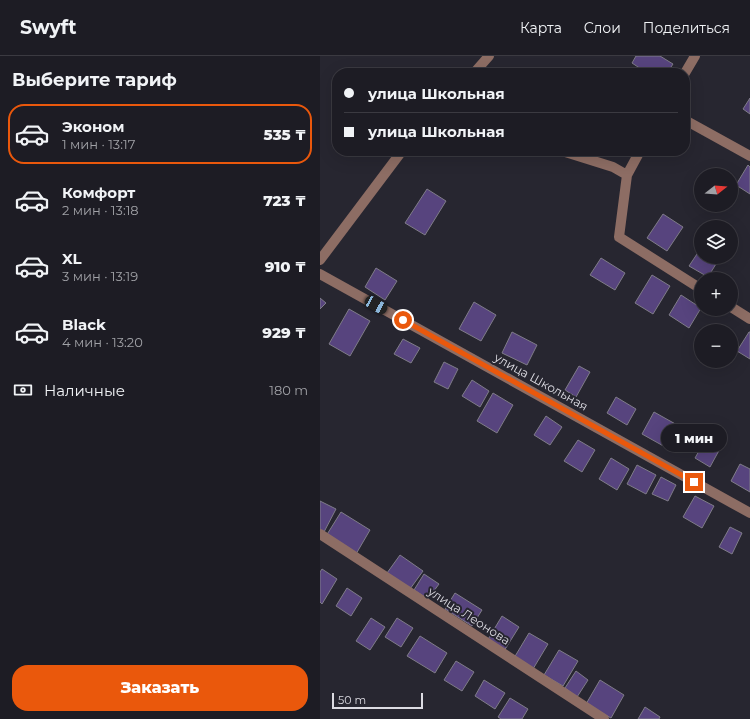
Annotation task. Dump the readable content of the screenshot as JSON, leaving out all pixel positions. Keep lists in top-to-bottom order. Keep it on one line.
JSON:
{"streets":{"street":["улица Школьная","улица Леонова"]},"scale_bar":"50 m","north":"right","page":{"header":"Swyft","nav":["Карта","Слои","Поделиться"],"heading":"Выберите тариф","banner":["улица Школьная","улица Школьная"],"list":[{"name":"Эконом","note":"1 мин · 13:17","value":"535 ₸"},{"name":"Комфорт","note":"2 мин · 13:18","value":"723 ₸"},{"name":"XL","note":"3 мин · 13:19","value":"910 ₸"},{"name":"Black","note":"4 мин · 13:20","value":"929 ₸"}],"map_buttons":["+","−"],"pay":["Наличные","180 m"],"bubble":"1 мин","buttons":"Заказать","scale":"50 m"}}
